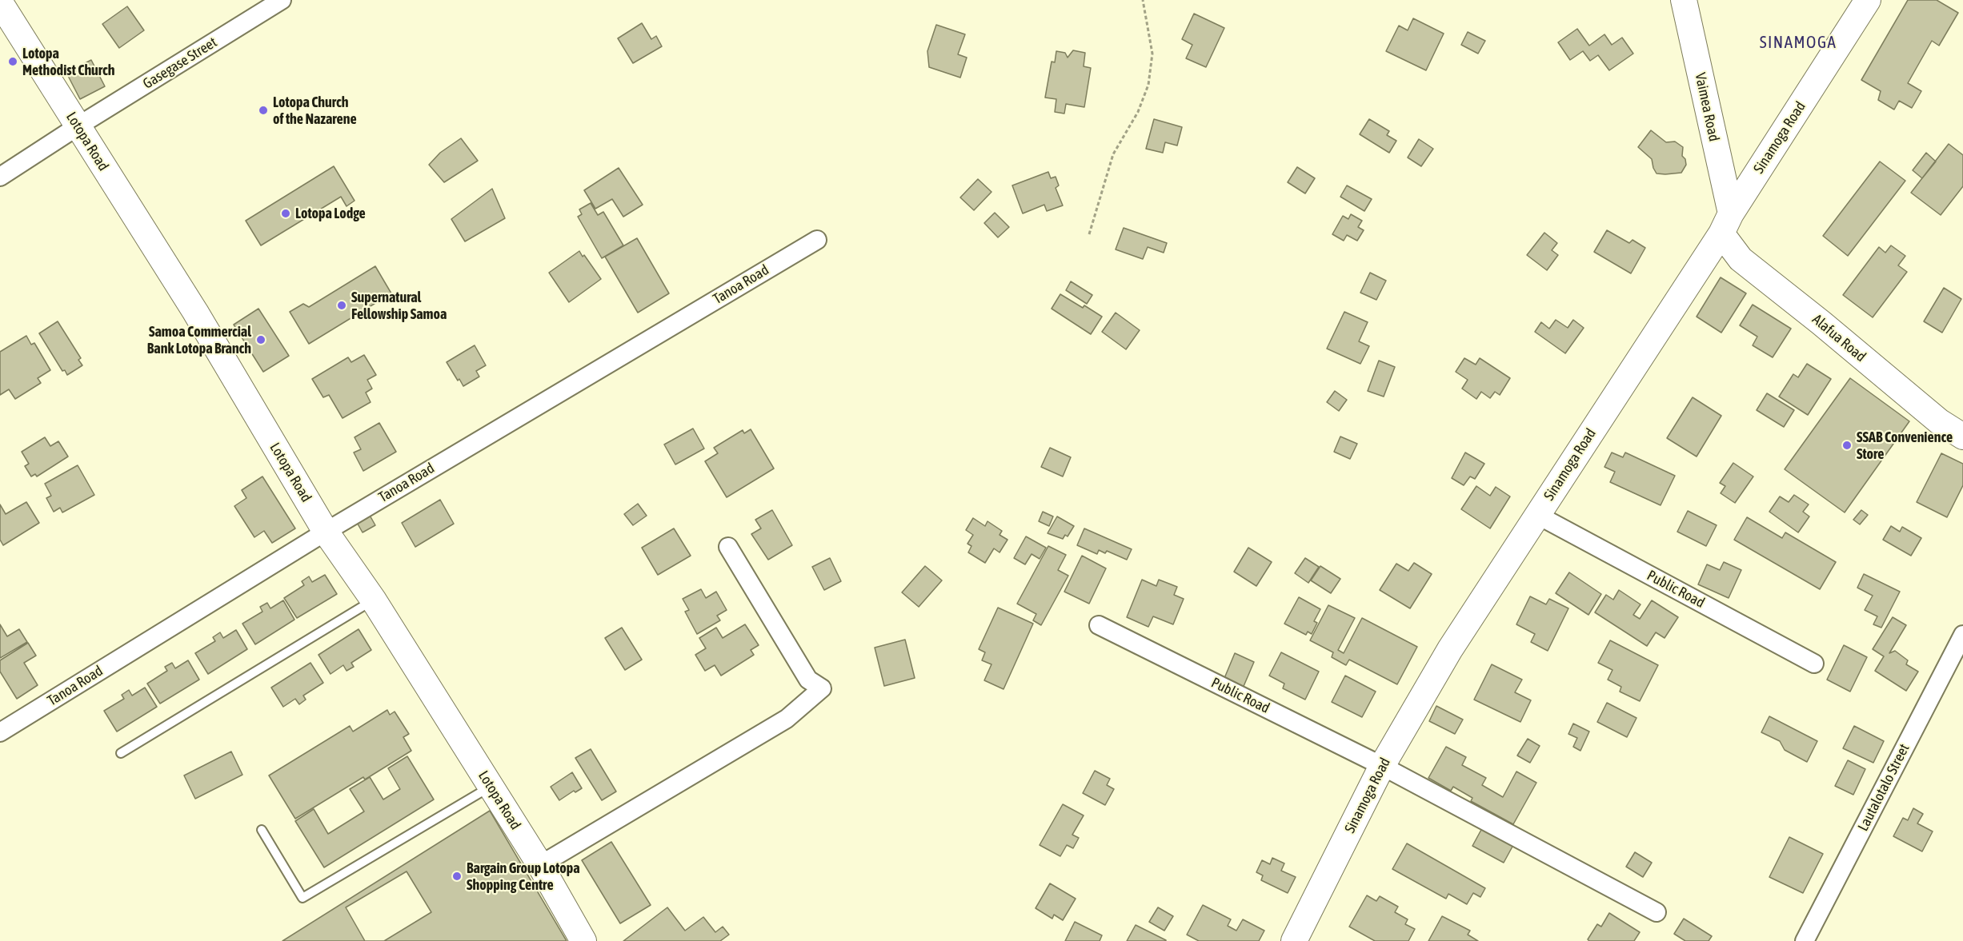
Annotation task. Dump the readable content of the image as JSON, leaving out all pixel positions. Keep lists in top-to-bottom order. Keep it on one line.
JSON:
{"streets":{"street":["Gasegase Street","Vaimea Road","Sinamoga Road","Lotopa Road","Tanoa Road","Alafua Road","Public Road","Lautalotalo Street"]},"crossings":[["Gasegase Street","Lotopa Road"],["Vaimea Road","Sinamoga Road"],["Vaimea Road","Alafua Road"],["Sinamoga Road","Alafua Road"],["Sinamoga Road","Public Road"],["Lotopa Road","Tanoa Road"]],"districts":["SINAMOGA"],"places":["Lotopa Methodist Church","Lotopa Church of the Nazarene","Lotopa Lodge","Supernatural Fellowship Samoa","Samoa Commercial Bank Lotopa Branch","SSAB Convenience Store","Bargain Group Lotopa Shopping Centre"]}
